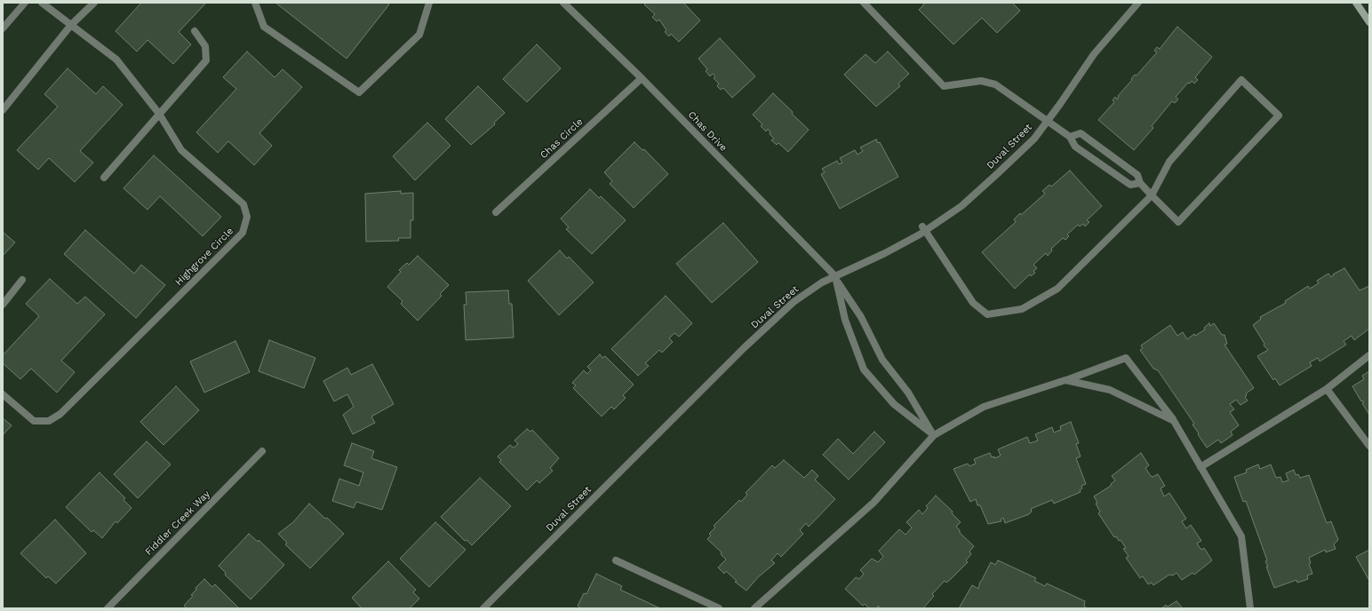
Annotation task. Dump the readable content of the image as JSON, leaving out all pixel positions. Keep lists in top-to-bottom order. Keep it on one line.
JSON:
{"streets":{"street":["Chas Drive","Chas Circle","Duval Street","Highgrove Circle","Fiddler Creek Way"]},"crossings":[["Chas Drive","Chas Circle"],["Chas Drive","Duval Street"]]}
